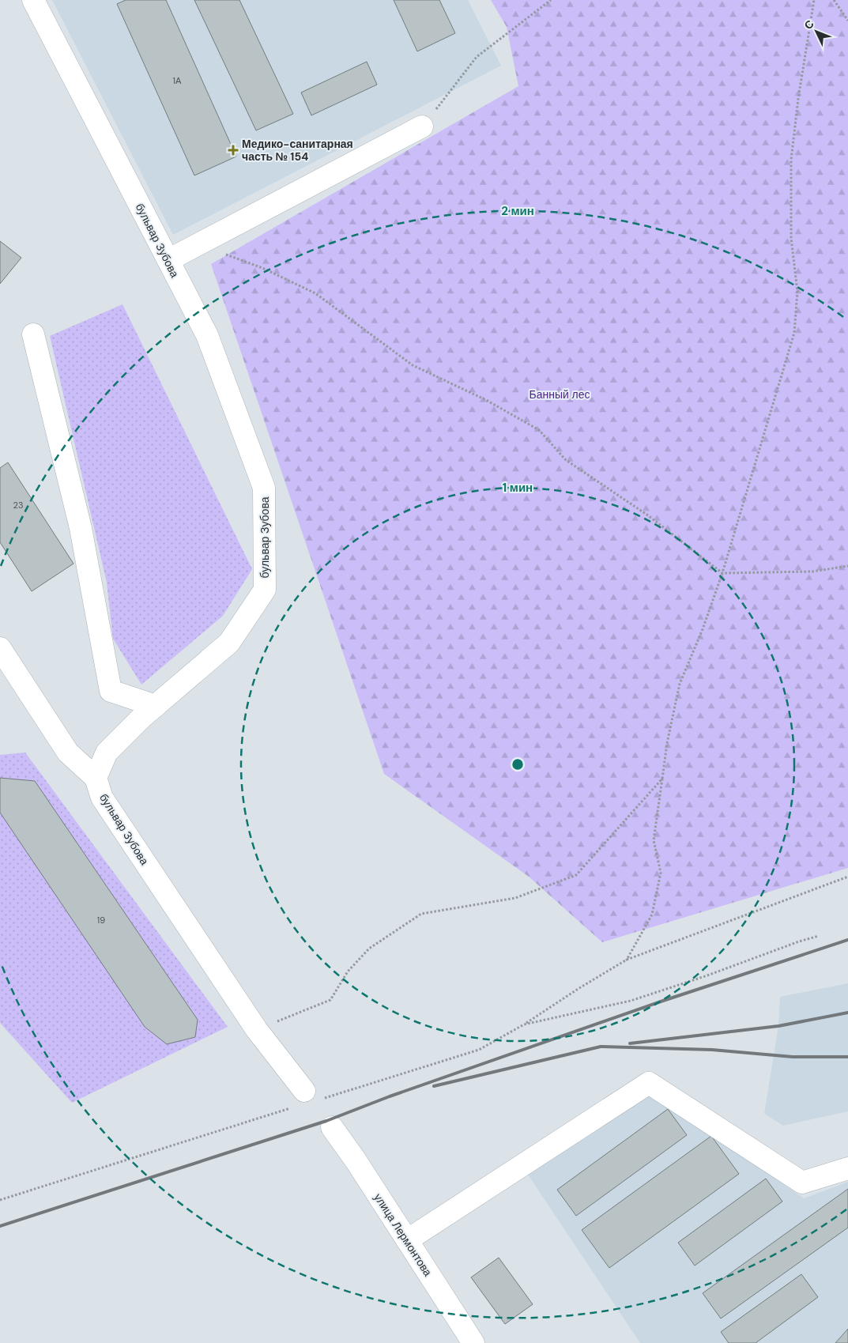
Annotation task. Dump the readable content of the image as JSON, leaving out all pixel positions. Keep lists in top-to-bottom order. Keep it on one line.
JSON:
{"streets":{"street":["бульвар Зубова","улица Лермонтова"]},"parks":["Банный лес"],"places":{"health":["Медико-санитарная часть № 154"]},"house_numbers":["1А","23","19"],"north":"top left","rings":["2 мин","1 мин"]}
